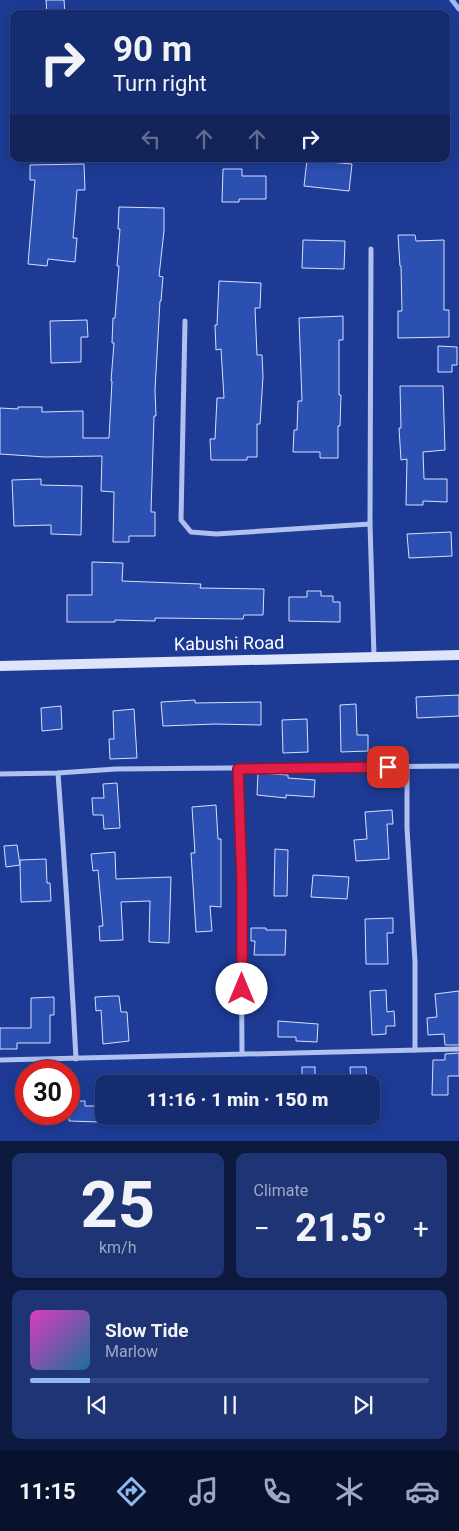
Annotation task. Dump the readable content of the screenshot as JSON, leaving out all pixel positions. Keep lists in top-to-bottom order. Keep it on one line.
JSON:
{"streets":{"main road":["Kabushi Road"]},"page":{"turn":["90 m","Turn right"],"limit":"30","trip":"11:16 · 1 min · 150 m","tile":[["25","km/h"],"Climate"],"heat":["−","21.5°","+"],"song":["Slow Tide","Marlow"],"tabs":"11:15"}}
